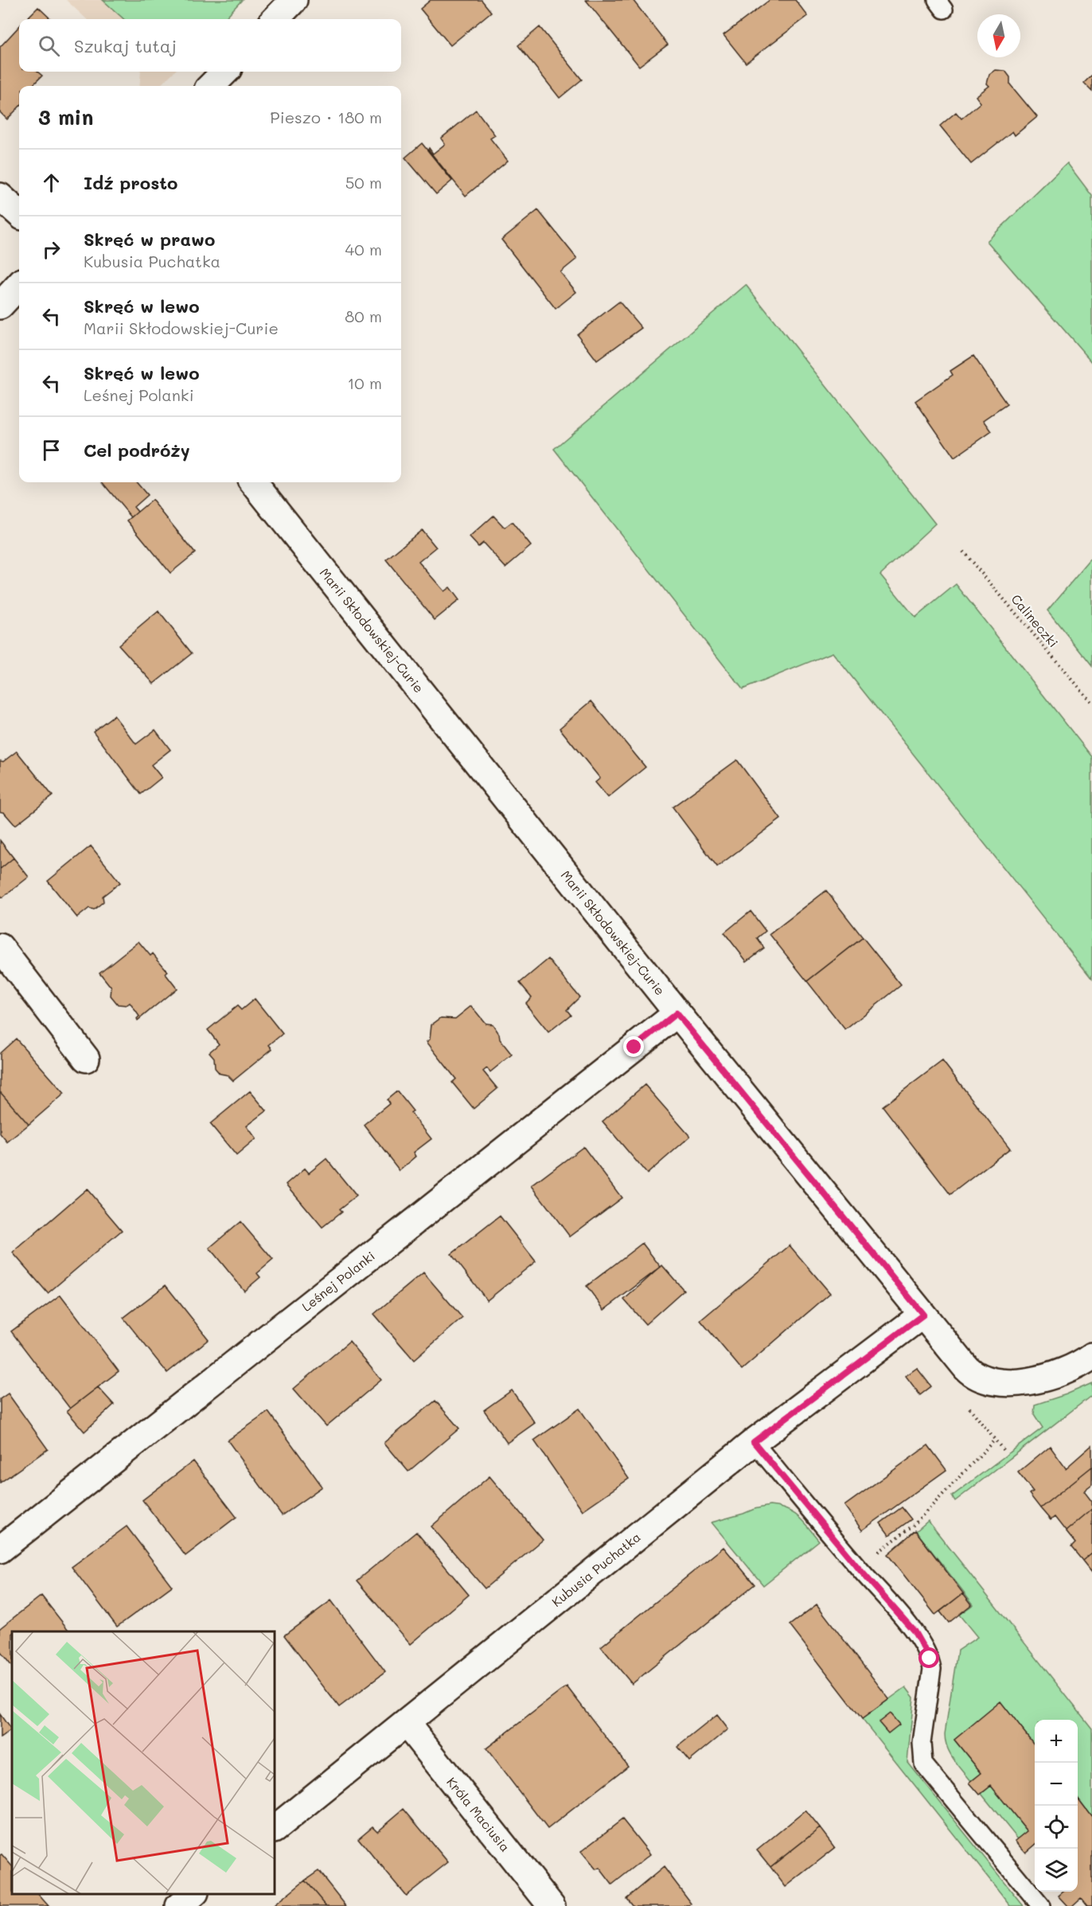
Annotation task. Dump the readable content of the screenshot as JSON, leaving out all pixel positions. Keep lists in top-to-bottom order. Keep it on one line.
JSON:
{"streets":{"street":["Marii Skłodowskiej-Curie","Leśnej Polanki","Kubusia Puchatka","Króla Maciusia"],"path":["Calineczki"]},"crossings":[["Marii Skłodowskiej-Curie","Leśnej Polanki"],["Marii Skłodowskiej-Curie","Kubusia Puchatka"],["Kubusia Puchatka","Króla Maciusia"]],"north":"bottom","page":{"search":"Szukaj tutaj","heading":["3 min","Pieszo · 180 m"],"list":[["Idź prosto","50 m"],["Skręć w prawo","Kubusia Puchatka","40 m"],["Skręć w lewo","Marii Skłodowskiej-Curie","80 m"],["Skręć w lewo","Leśnej Polanki","10 m"],"Cel podróży"],"map_buttons":["+","−"]}}
